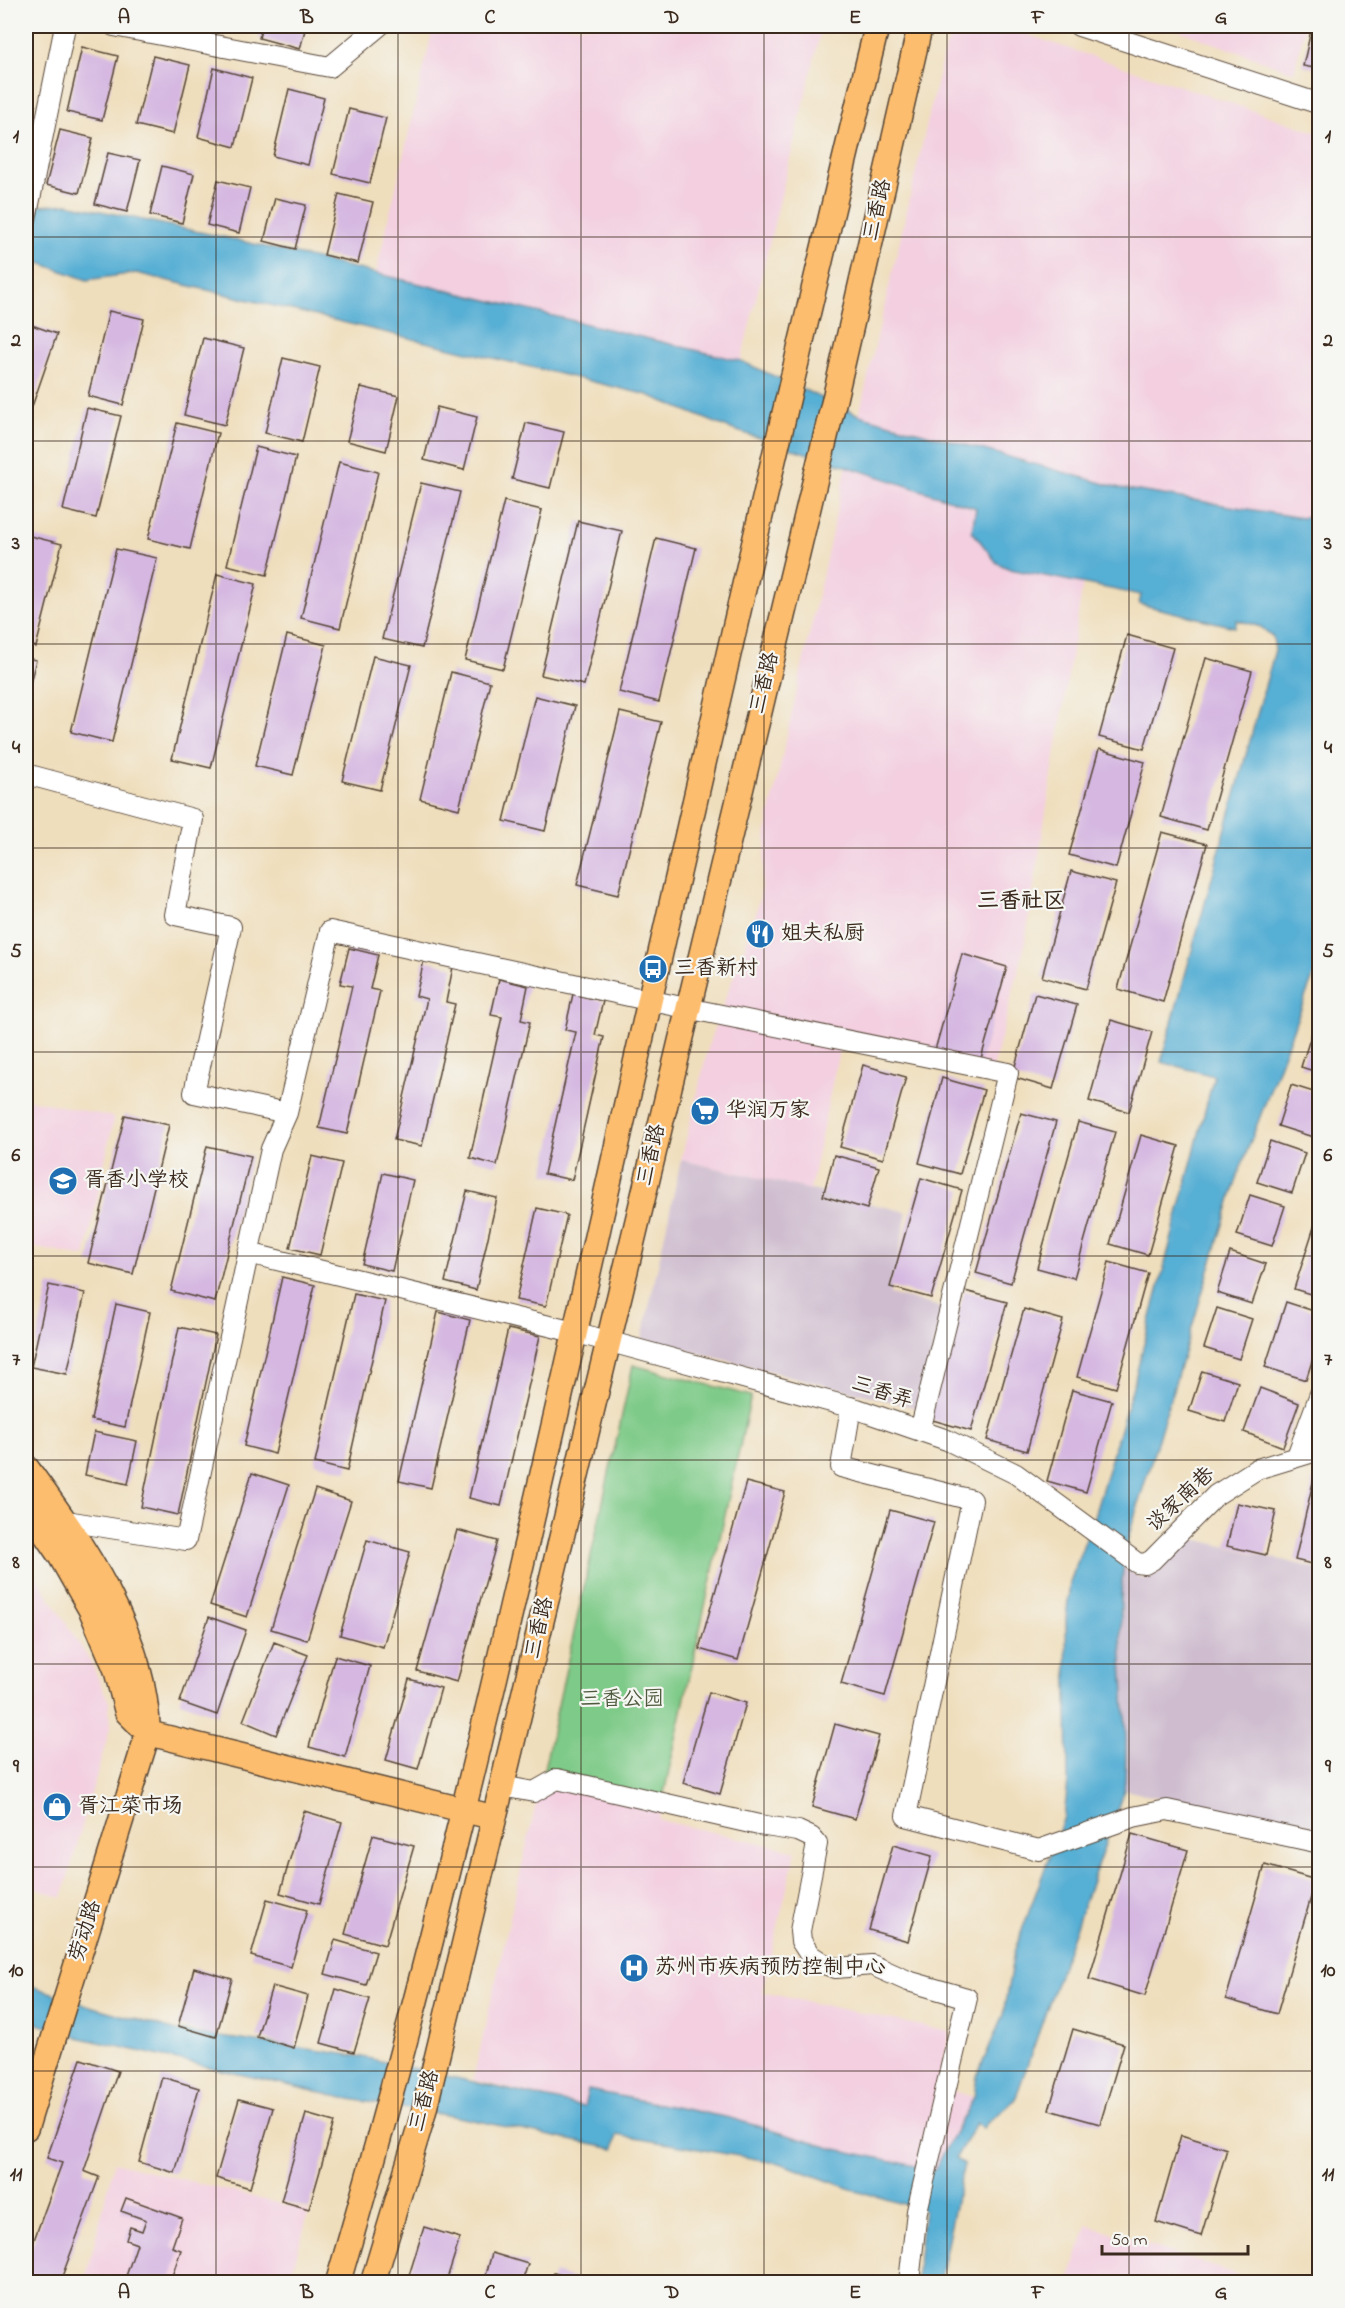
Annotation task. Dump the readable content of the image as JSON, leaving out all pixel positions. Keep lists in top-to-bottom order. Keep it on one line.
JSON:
{"streets":{"main road":["三香路","劳动路"],"street":["三香弄","谈家南巷"]},"crossings":[["三香路","三香弄"],["三香弄","谈家南巷"]],"districts":["三香社区"],"parks":["三香公园"],"places":{"restaurant":["姐夫私厨"],"bus stop":["三香新村"],"supermarket":["华润万家"],"school or university":["胥香小学校"],"shop":["胥江菜市场"],"hospital":["苏州市疾病预防控制中心"]},"scale_bar":"50 m","grid":{"columns":["A","B","C","D","E","F","G"],"rows":["1","2","3","4","5","6","7","8","9","10","11"]}}
